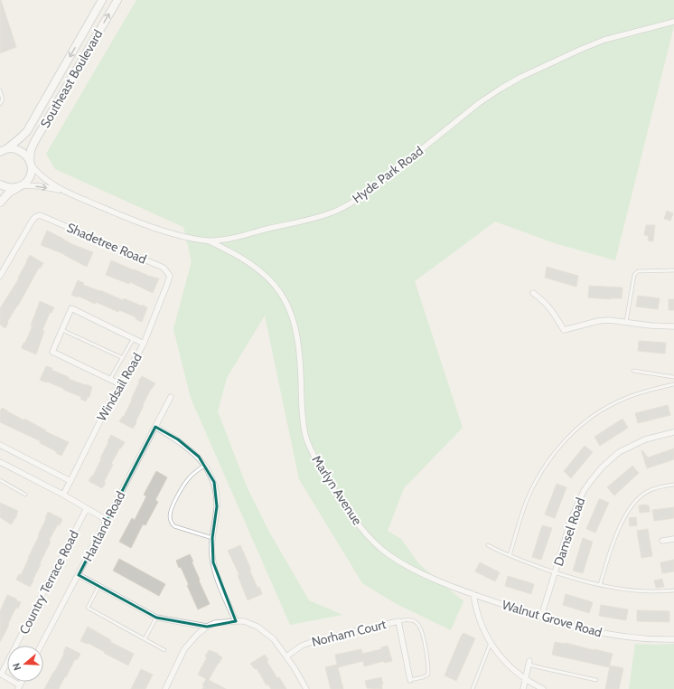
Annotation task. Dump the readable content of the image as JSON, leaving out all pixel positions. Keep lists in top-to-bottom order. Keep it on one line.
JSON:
{"streets":{"main road":["Southeast Boulevard"],"street":["Hyde Park Road","Shadetree Road","Windsail Road","Marlyn Avenue","Hartland Road","Damsel Road","Country Terrace Road","Walnut Grove Road","Norham Court"]},"crossings":[["Southeast Boulevard","Hyde Park Road"],["Hyde Park Road","Marlyn Avenue"],["Shadetree Road","Windsail Road"],["Marlyn Avenue","Walnut Grove Road"],["Damsel Road","Walnut Grove Road"]],"north":"left"}
